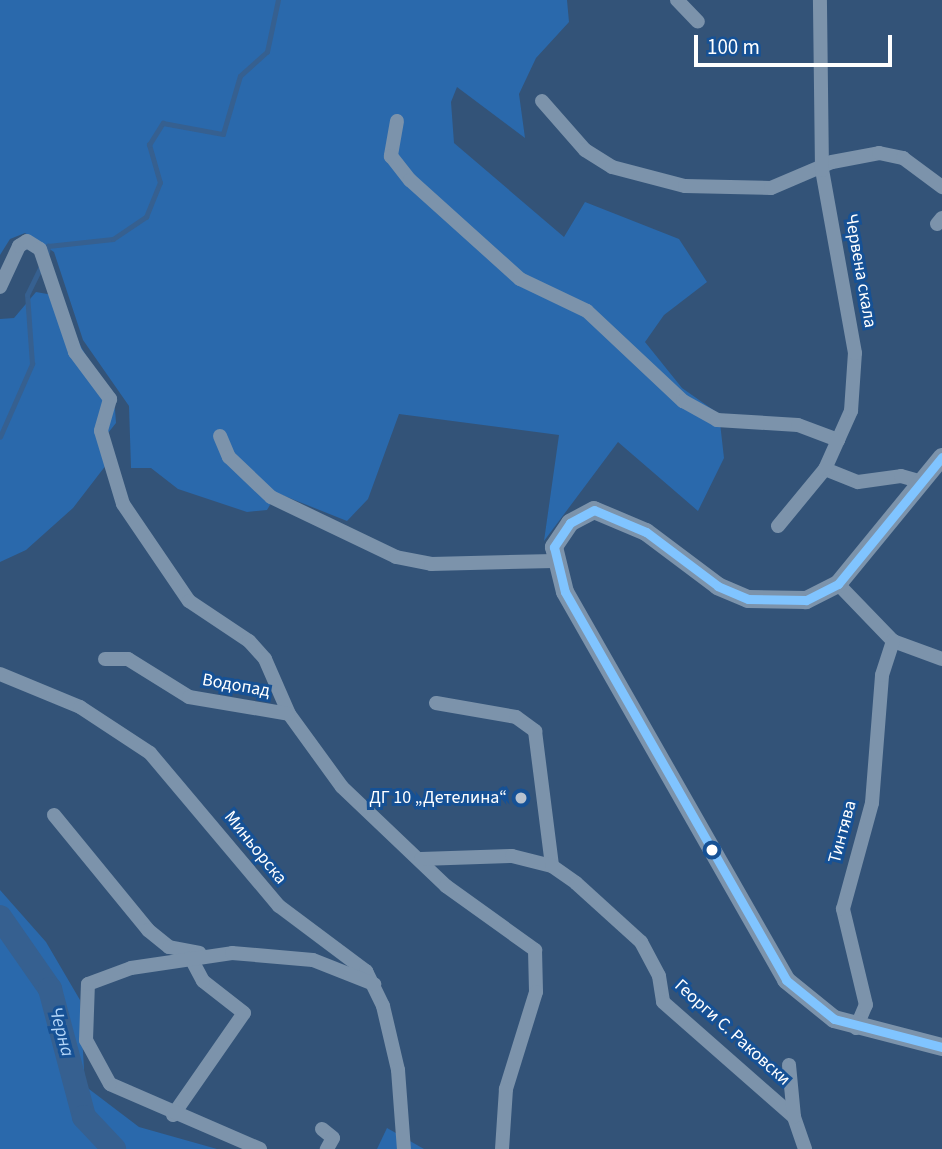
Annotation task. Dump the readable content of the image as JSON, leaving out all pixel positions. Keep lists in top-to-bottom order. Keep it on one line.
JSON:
{"streets":{"street":["Червена скала","Водопад","Тинтява","Миньорска","Георги С. Раковски"]},"water":["Черна"],"places":["ДГ 10 „Детелина“"],"scale_bar":"100 m"}
